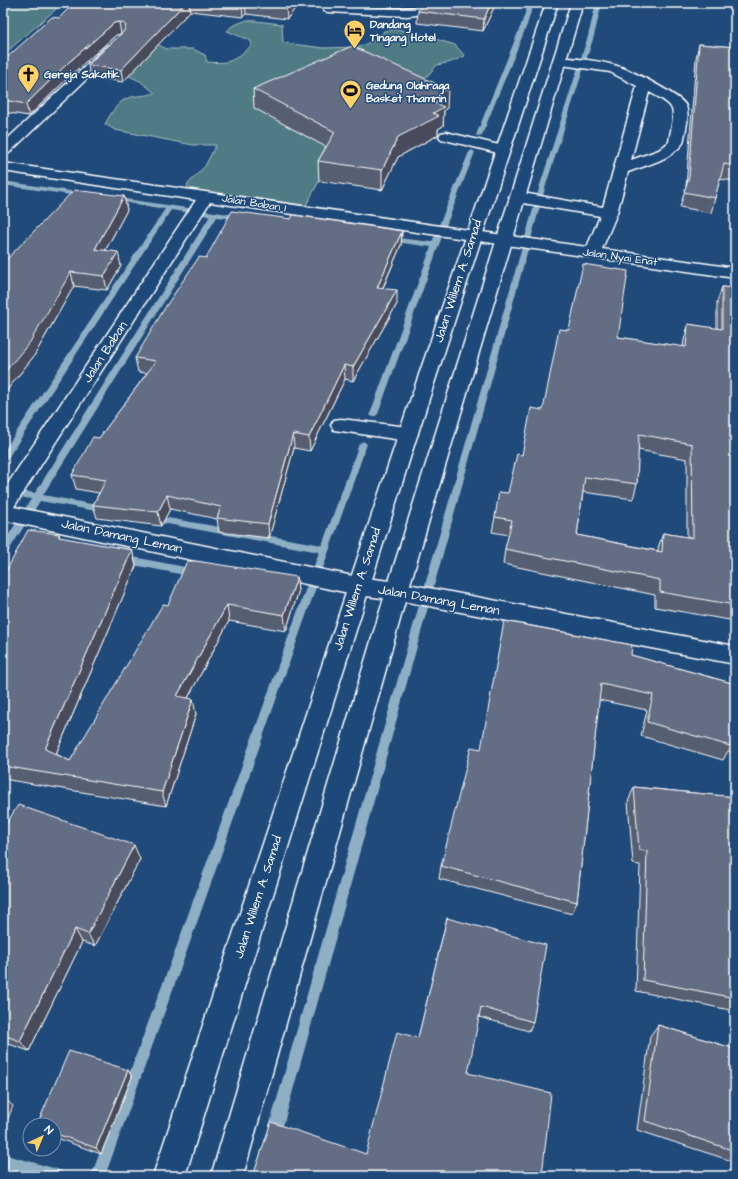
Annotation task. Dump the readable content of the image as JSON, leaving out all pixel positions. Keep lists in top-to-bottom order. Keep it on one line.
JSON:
{"streets":{"main road":["Jalan Baban I","Jalan Nyai Enat","Jalan Willem A. Samad","Jalan Baban","Jalan Damang Leman"]},"crossings":[["Jalan Baban I","Jalan Nyai Enat"],["Jalan Baban I","Jalan Willem A. Samad"],["Jalan Baban I","Jalan Baban"],["Jalan Willem A. Samad","Jalan Damang Leman"],["Jalan Baban","Jalan Damang Leman"]],"places":{"hotel":["Dandang Tingang Hotel"],"church":["Gereja Sakatik"],"sports":["Gedung Olahraga Basket Thamrin"]},"north":"top right"}
